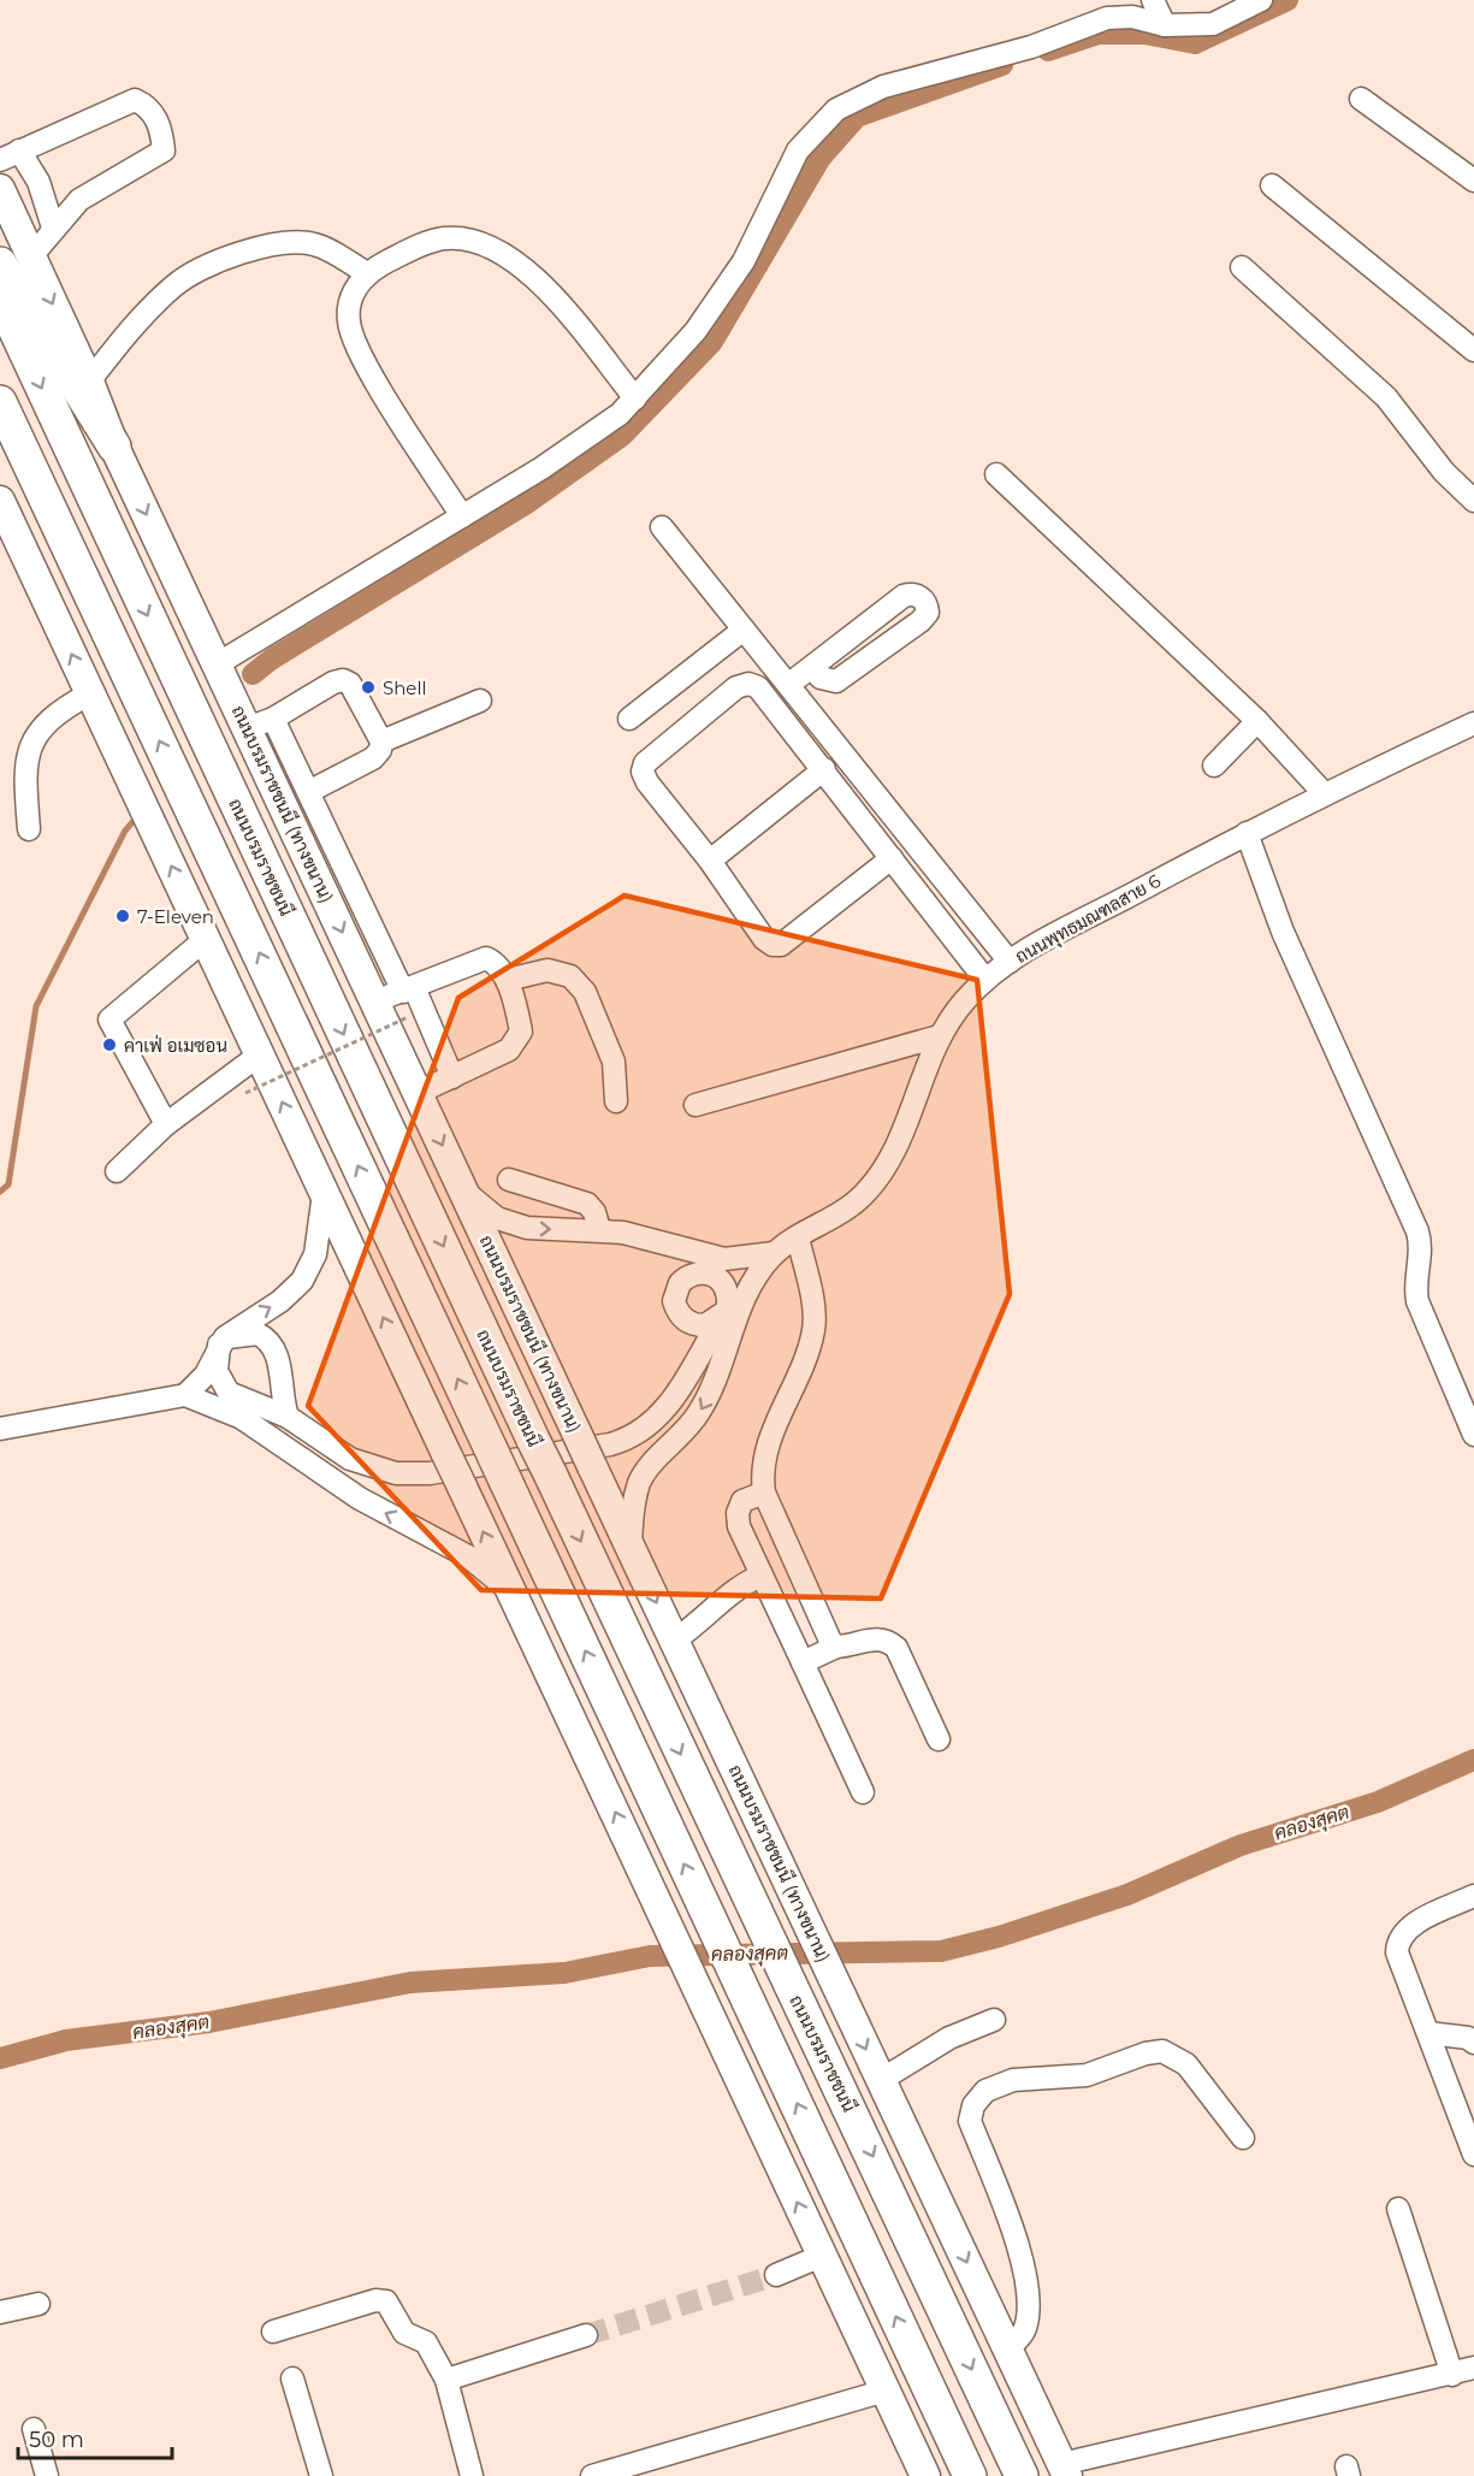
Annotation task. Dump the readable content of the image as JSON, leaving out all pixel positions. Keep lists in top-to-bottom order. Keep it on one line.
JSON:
{"streets":{"highway":["ถนนบรมราชชนนี"],"main road":["ถนนบรมราชชนนี (ทางขนาน)"],"street":["ถนนพุทธมณฑลสาย 6"]},"crossings":[["ถนนบรมราชชนนี (ทางขนาน)","ถนนพุทธมณฑลสาย 6"]],"water":["คลองสุคต"],"places":["Shell","7-Eleven","คาเฟ่ อเมซอน"],"scale_bar":"50 m"}
